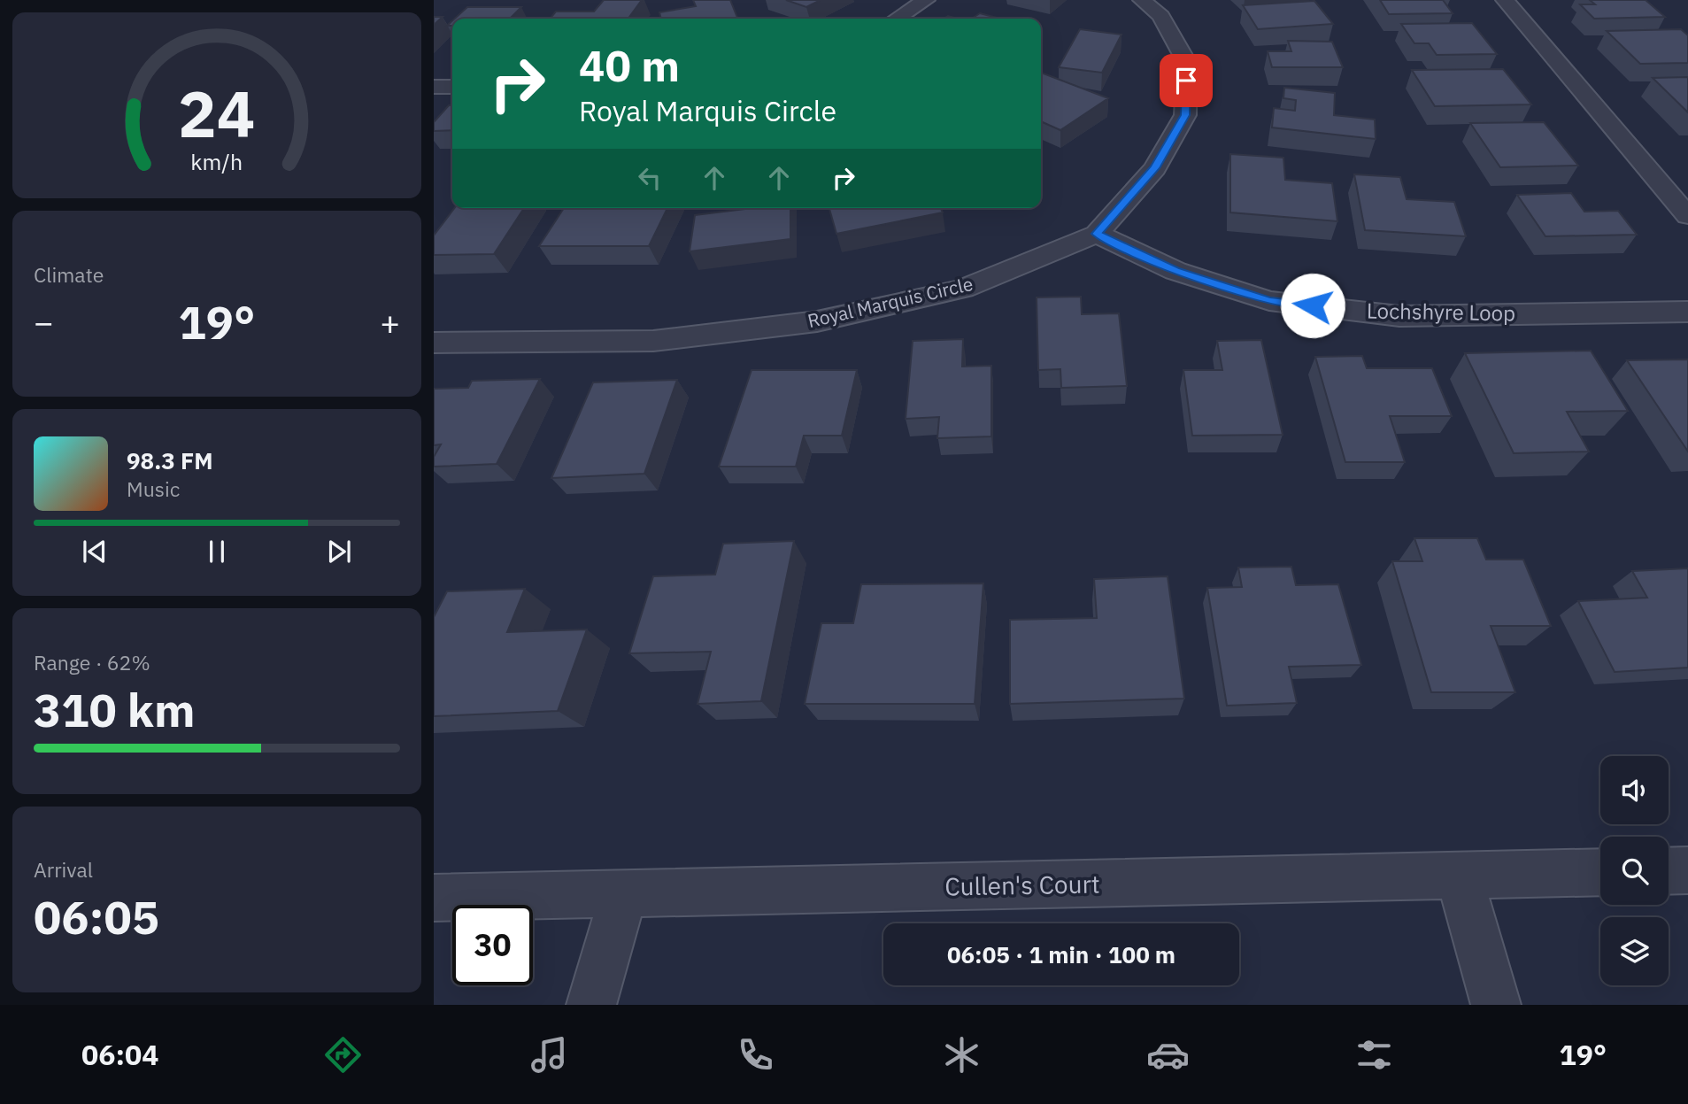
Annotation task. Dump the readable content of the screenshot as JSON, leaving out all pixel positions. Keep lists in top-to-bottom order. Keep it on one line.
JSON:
{"streets":{"street":["Royal Marquis Circle","Lochshyre Loop","Cullen's Court"]},"crossings":[["Royal Marquis Circle","Lochshyre Loop"]],"page":{"turn":["40 m","Royal Marquis Circle"],"tile":["Climate",["Range · 62%","310 km"],["Arrival","06:05"]],"heat":["−","19°","+"],"song":["98.3 FM","Music"],"limit":"30","trip":"06:05 · 1 min · 100 m","tabs":["06:04","19°"],"gauge":["24","km/h"]}}
